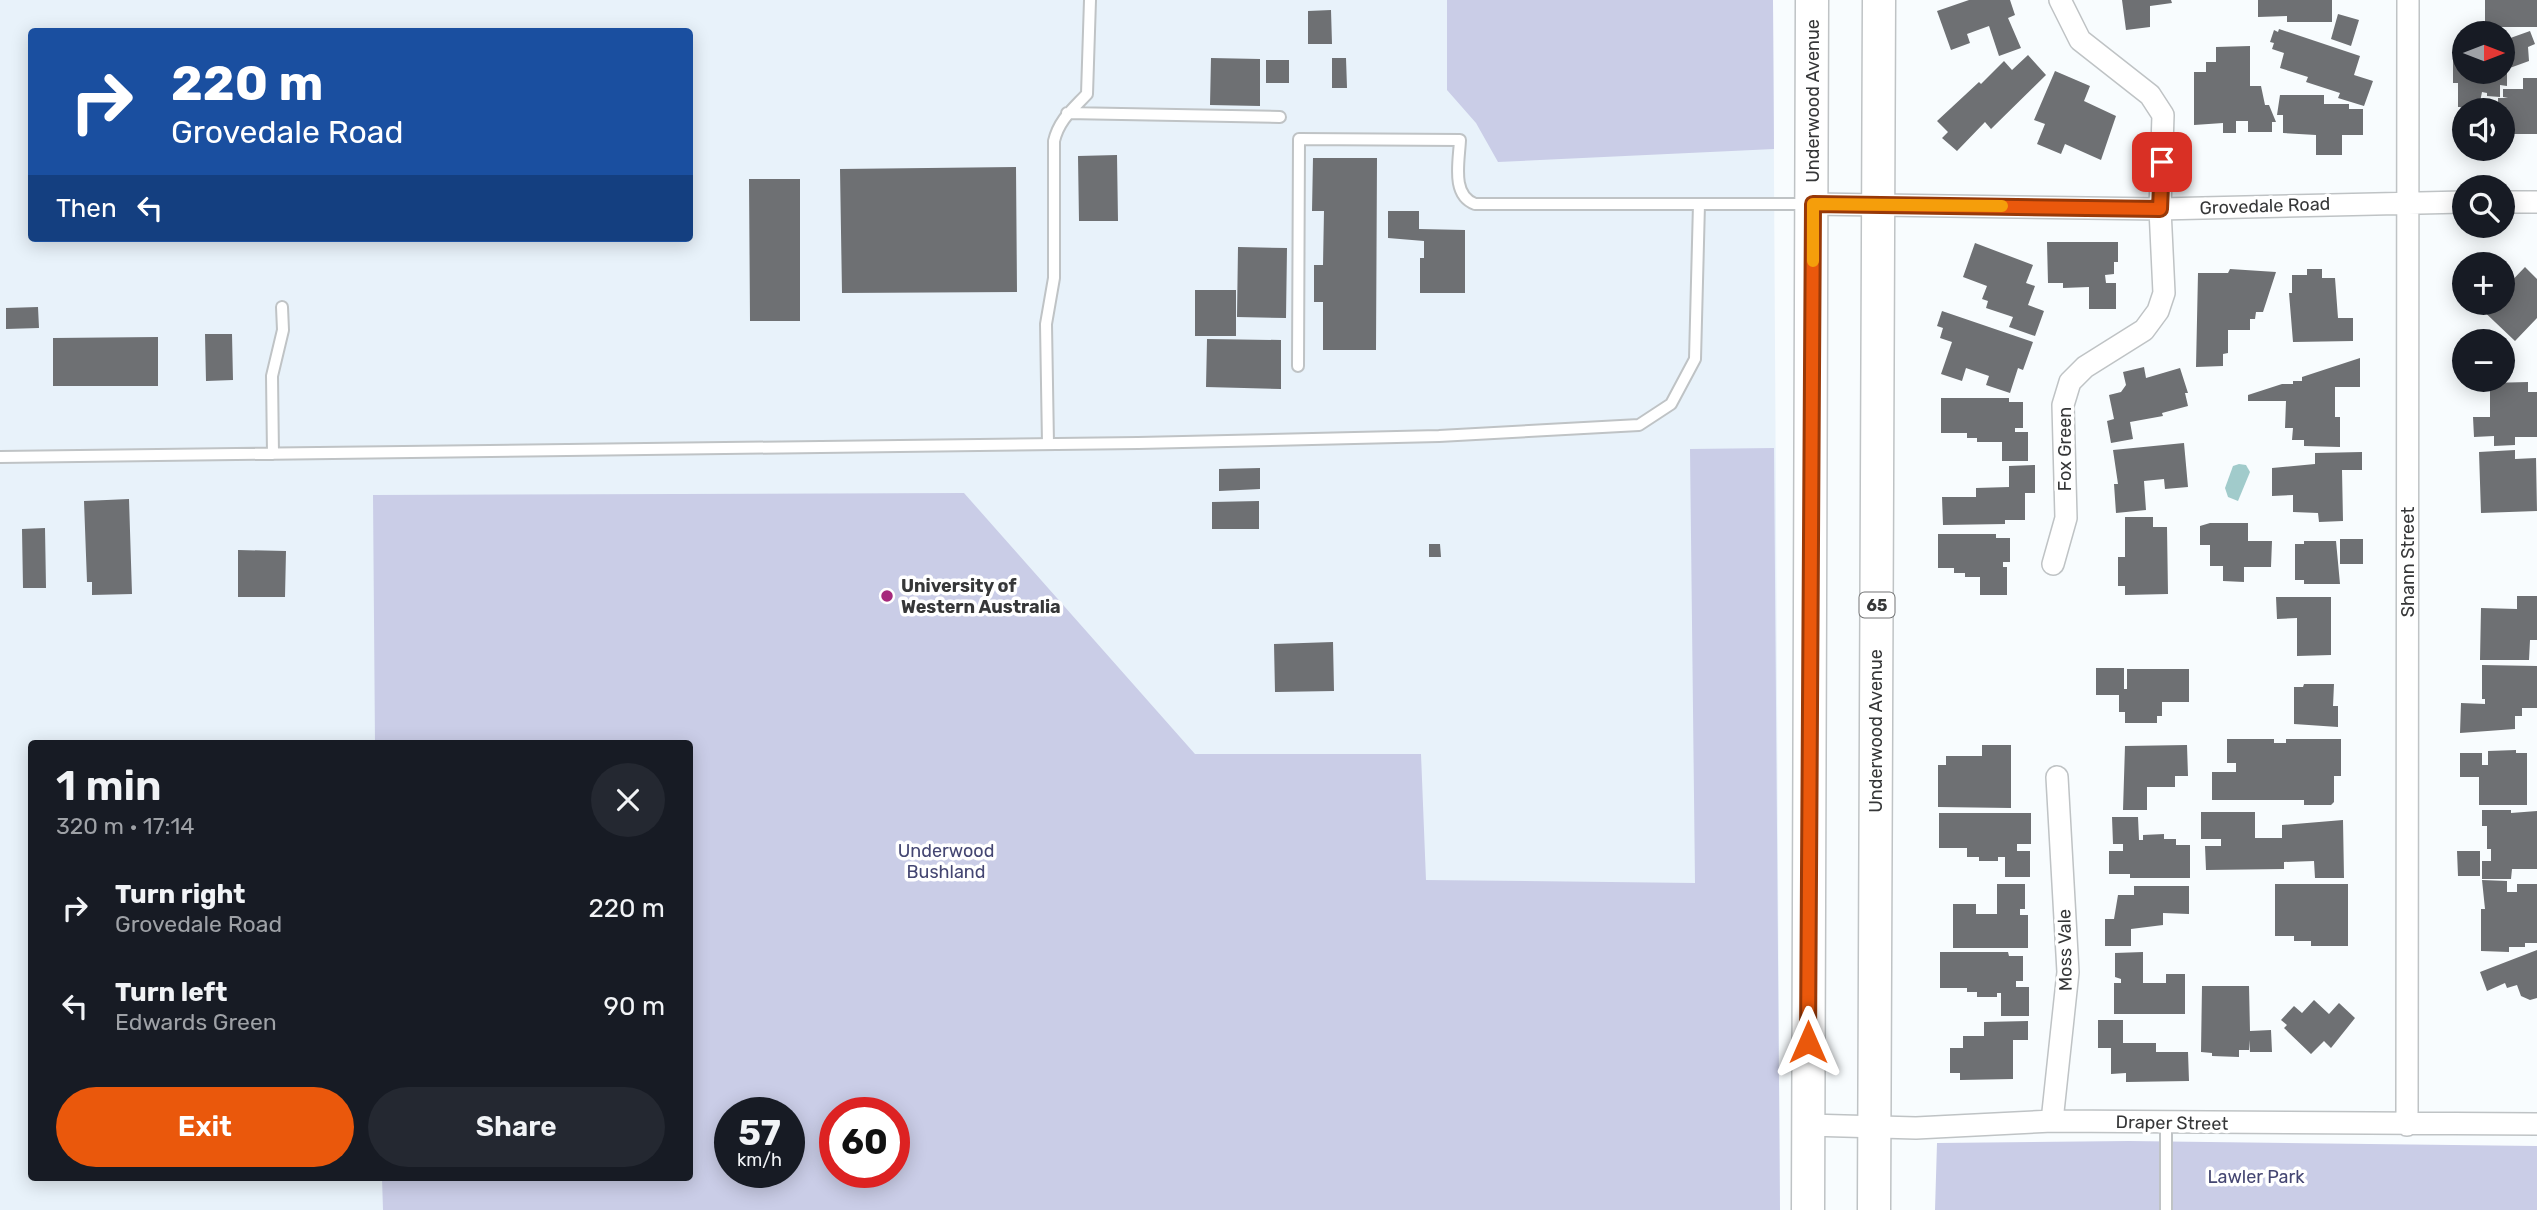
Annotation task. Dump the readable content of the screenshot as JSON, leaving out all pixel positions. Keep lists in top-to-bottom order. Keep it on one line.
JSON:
{"streets":{"main road":["Underwood Avenue","65"],"street":["Grovedale Road","Fox Green","Shann Street","Moss Vale","Draper Street"]},"crossings":[["Underwood Avenue","Grovedale Road"],["Underwood Avenue","Draper Street"],["Grovedale Road","Fox Green"],["Grovedale Road","Shann Street"],["Shann Street","Draper Street"],["Moss Vale","Draper Street"]],"parks":["Underwood Bushland","Lawler Park"],"places":["University of Western Australia"],"north":"right","page":{"map_buttons":["+","−"],"turn":["220 m","Grovedale Road"],"then":"Then","heading":["1 min","320 m · 17:14"],"list":[{"name":"Turn right","note":"Grovedale Road","value":"220 m"},{"name":"Turn left","note":"Edwards Green","value":"90 m"}],"buttons":["Exit","Share"],"speed":"57 km/h","limit":"60"}}
